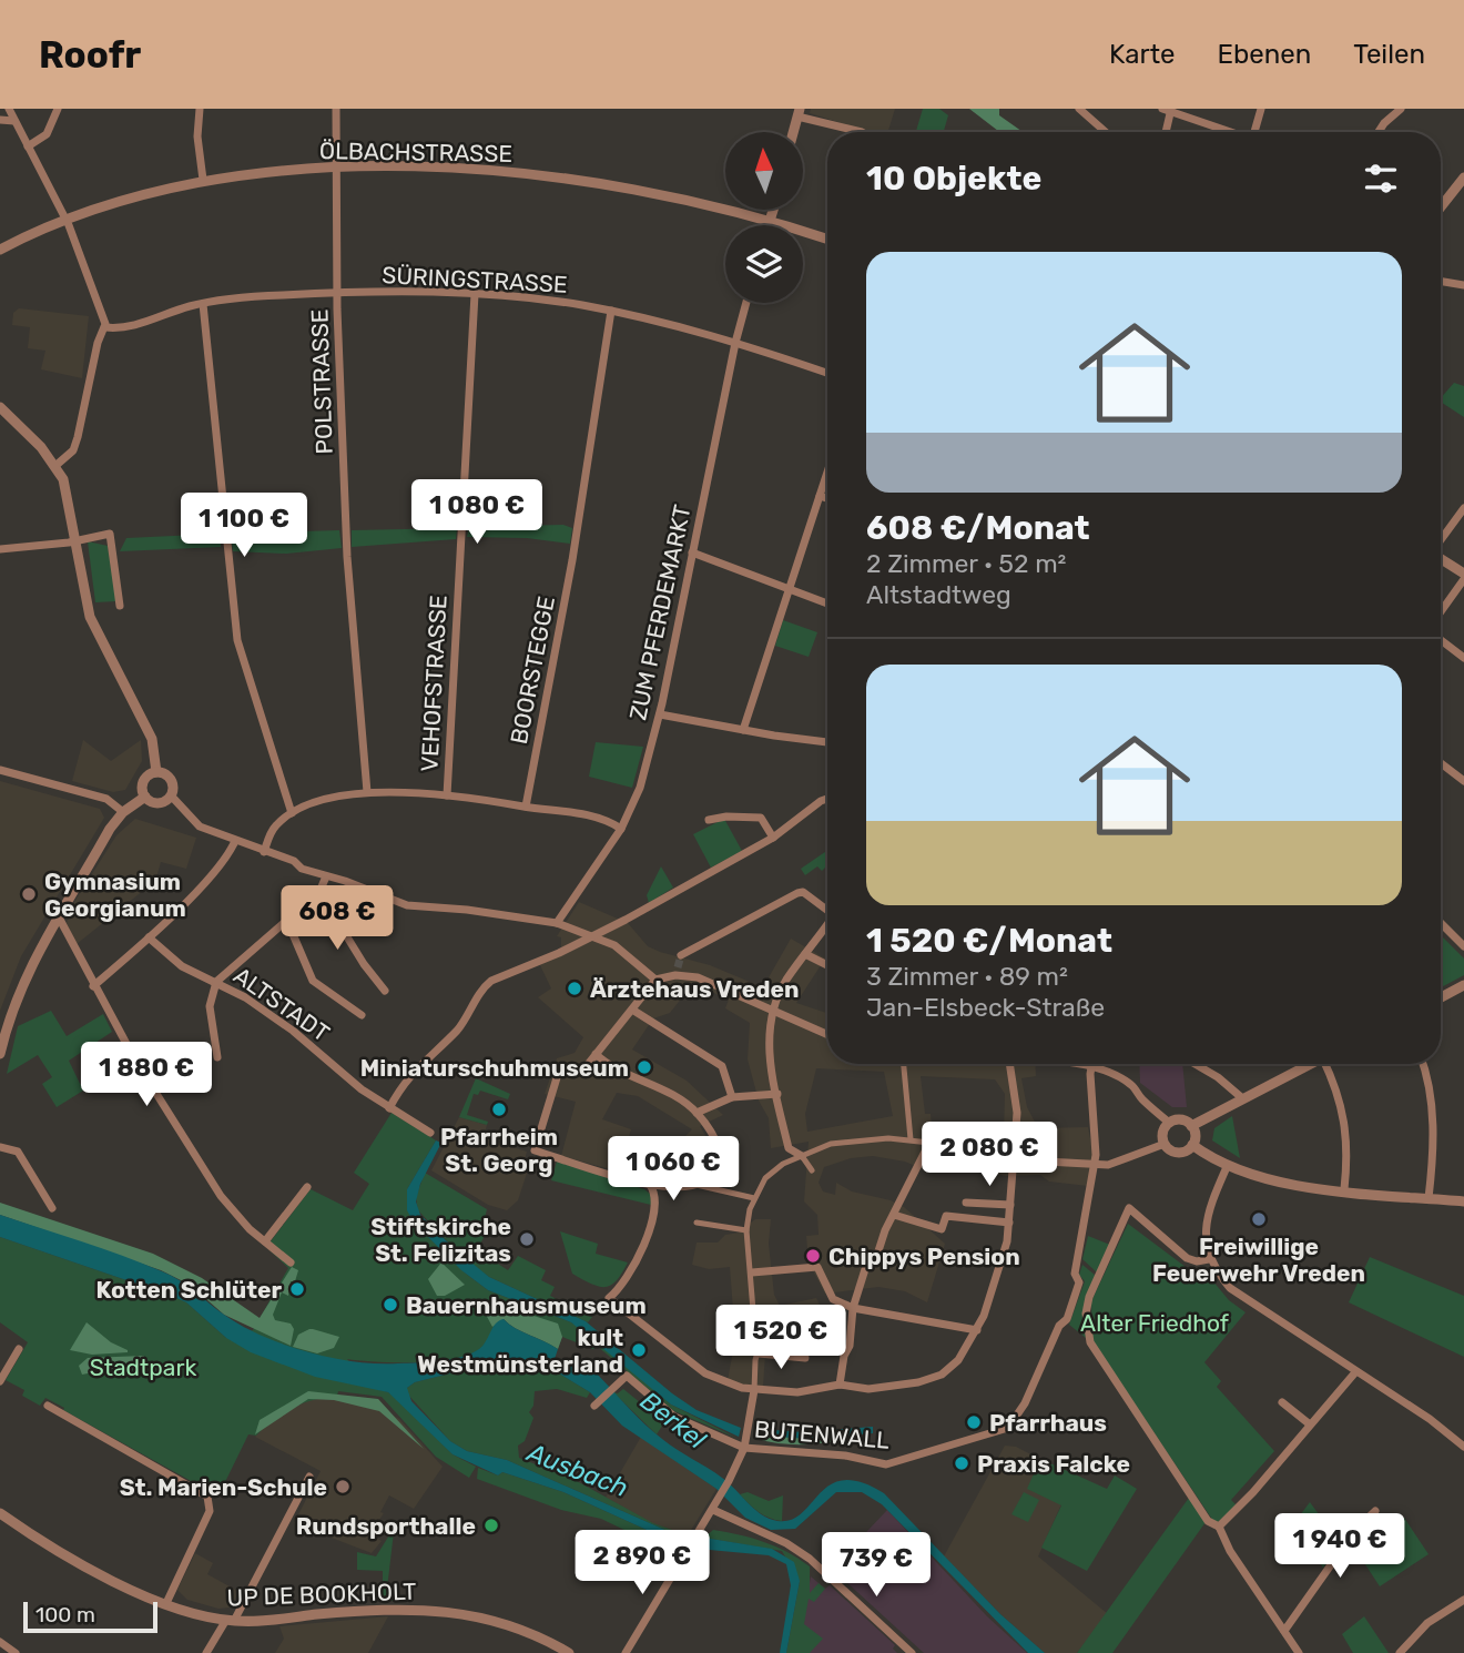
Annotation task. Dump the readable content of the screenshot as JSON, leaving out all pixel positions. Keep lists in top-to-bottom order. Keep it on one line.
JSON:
{"streets":{"street":["ÖLBACHSTRASSE","SÜRINGSTRASSE","POLSTRASSE","ZUM PFERDEMARKT","BOORSTEGGE","VEHOFSTRASSE","ALTSTADT","BUTENWALL","UP DE BOOKHOLT"]},"crossings":[["ÖLBACHSTRASSE","POLSTRASSE"],["SÜRINGSTRASSE","POLSTRASSE"],["SÜRINGSTRASSE","ZUM PFERDEMARKT"],["SÜRINGSTRASSE","BOORSTEGGE"],["SÜRINGSTRASSE","VEHOFSTRASSE"]],"water":["Berkel","Ausbach"],"parks":["Alter Friedhof","Stadtpark"],"places":["Gymnasium Georgianum","Ärztehaus Vreden","Miniaturschuhmuseum","Pfarrheim St. Georg","Freiwillige Feuerwehr Vreden","Stiftskirche St. Felizitas","Chippys Pension","Kotten Schlüter","Bauernhausmuseum","kult Westmünsterland","Pfarrhaus","Praxis Falcke","St. Marien-Schule","Rundsporthalle"],"scale_bar":"100 m","north":"top","page":{"header":"Roofr","nav":["Karte","Ebenen","Teilen"],"heading":"10 Objekte","list":[{"name":"608 €/Monat","note":"2 Zimmer · 52 m² · Altstadtweg"},{"name":"1 520 €/Monat","note":"3 Zimmer · 89 m² · Jan-Elsbeck-Straße"}],"price":["1 080 €","1 100 €","608 €","1 880 €","2 080 €","1 060 €","1 520 €","1 940 €","2 890 €","739 €"],"scale":"100 m"}}
